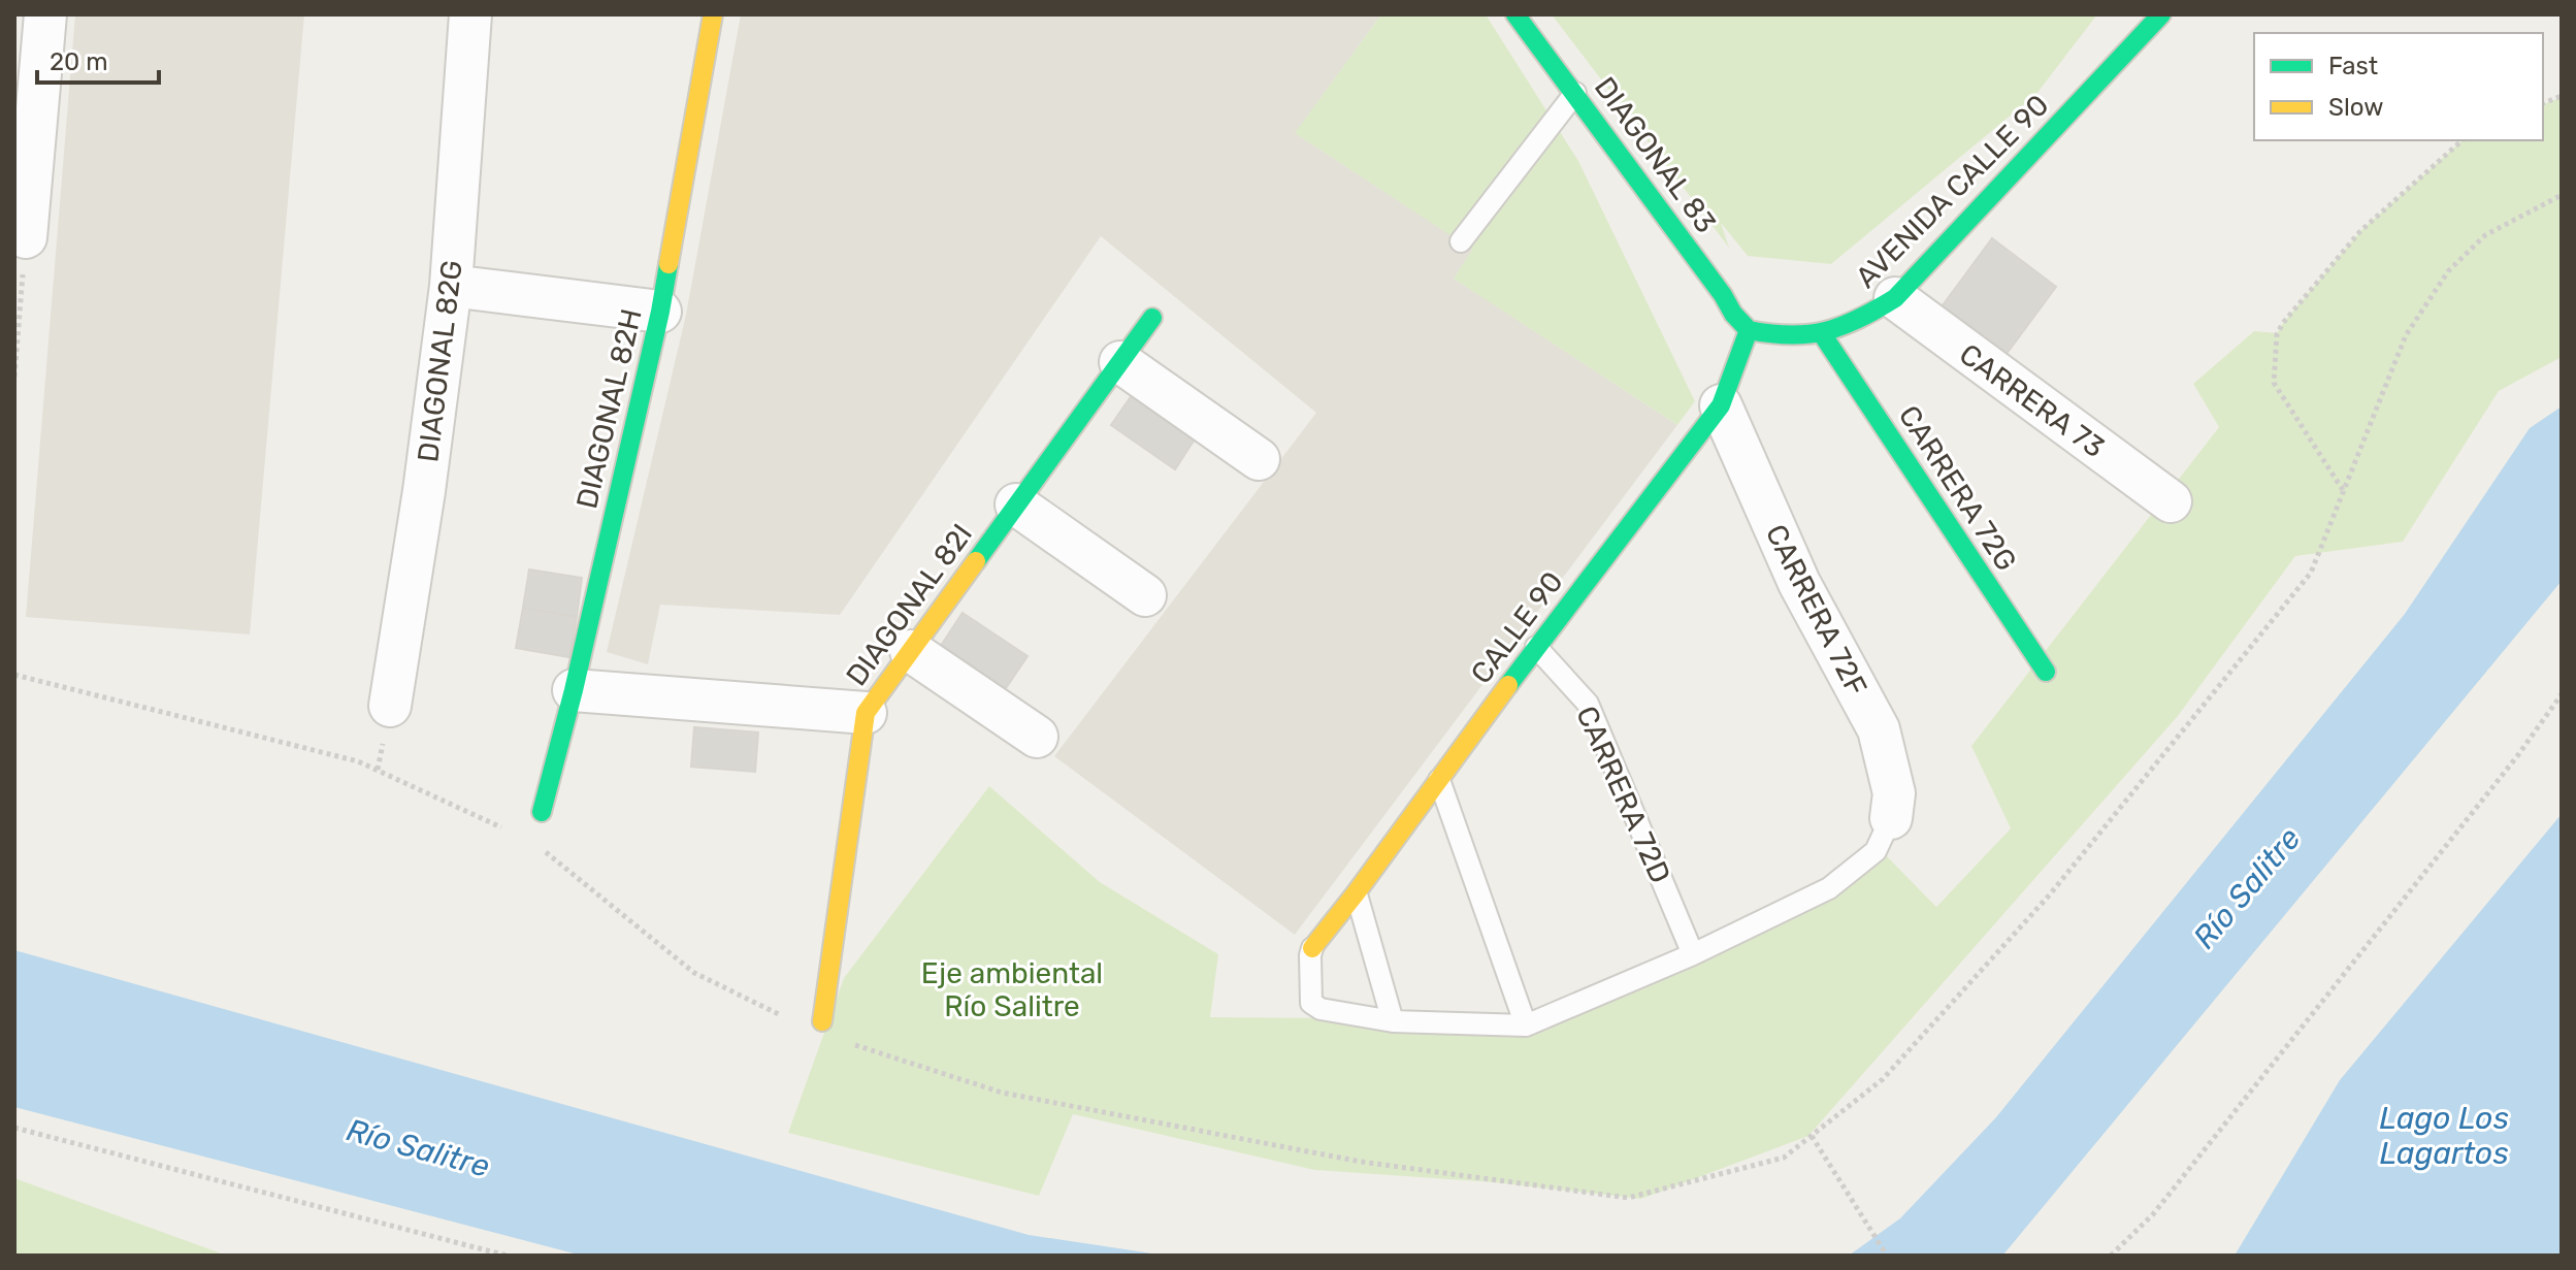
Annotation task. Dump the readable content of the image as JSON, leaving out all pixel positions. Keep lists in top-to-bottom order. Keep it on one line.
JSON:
{"streets":{"street":["DIAGONAL 83","AVENIDA CALLE 90","DIAGONAL 82G","CARRERA 73","DIAGONAL 82H","CARRERA 72G","DIAGONAL 82I","CARRERA 72F","CALLE 90"],"lane":["CARRERA 72D"]},"crossings":[["DIAGONAL 83","AVENIDA CALLE 90"],["DIAGONAL 83","CALLE 90"],["AVENIDA CALLE 90","CARRERA 73"],["AVENIDA CALLE 90","CARRERA 72G"],["AVENIDA CALLE 90","CALLE 90"],["CARRERA 72F","CALLE 90"],["CALLE 90","CARRERA 72D"]],"water":["Río Salitre","Lago Los Lagartos"],"parks":["Eje ambiental Río Salitre"],"legend":["Fast","Slow"],"scale_bar":"20 m"}
